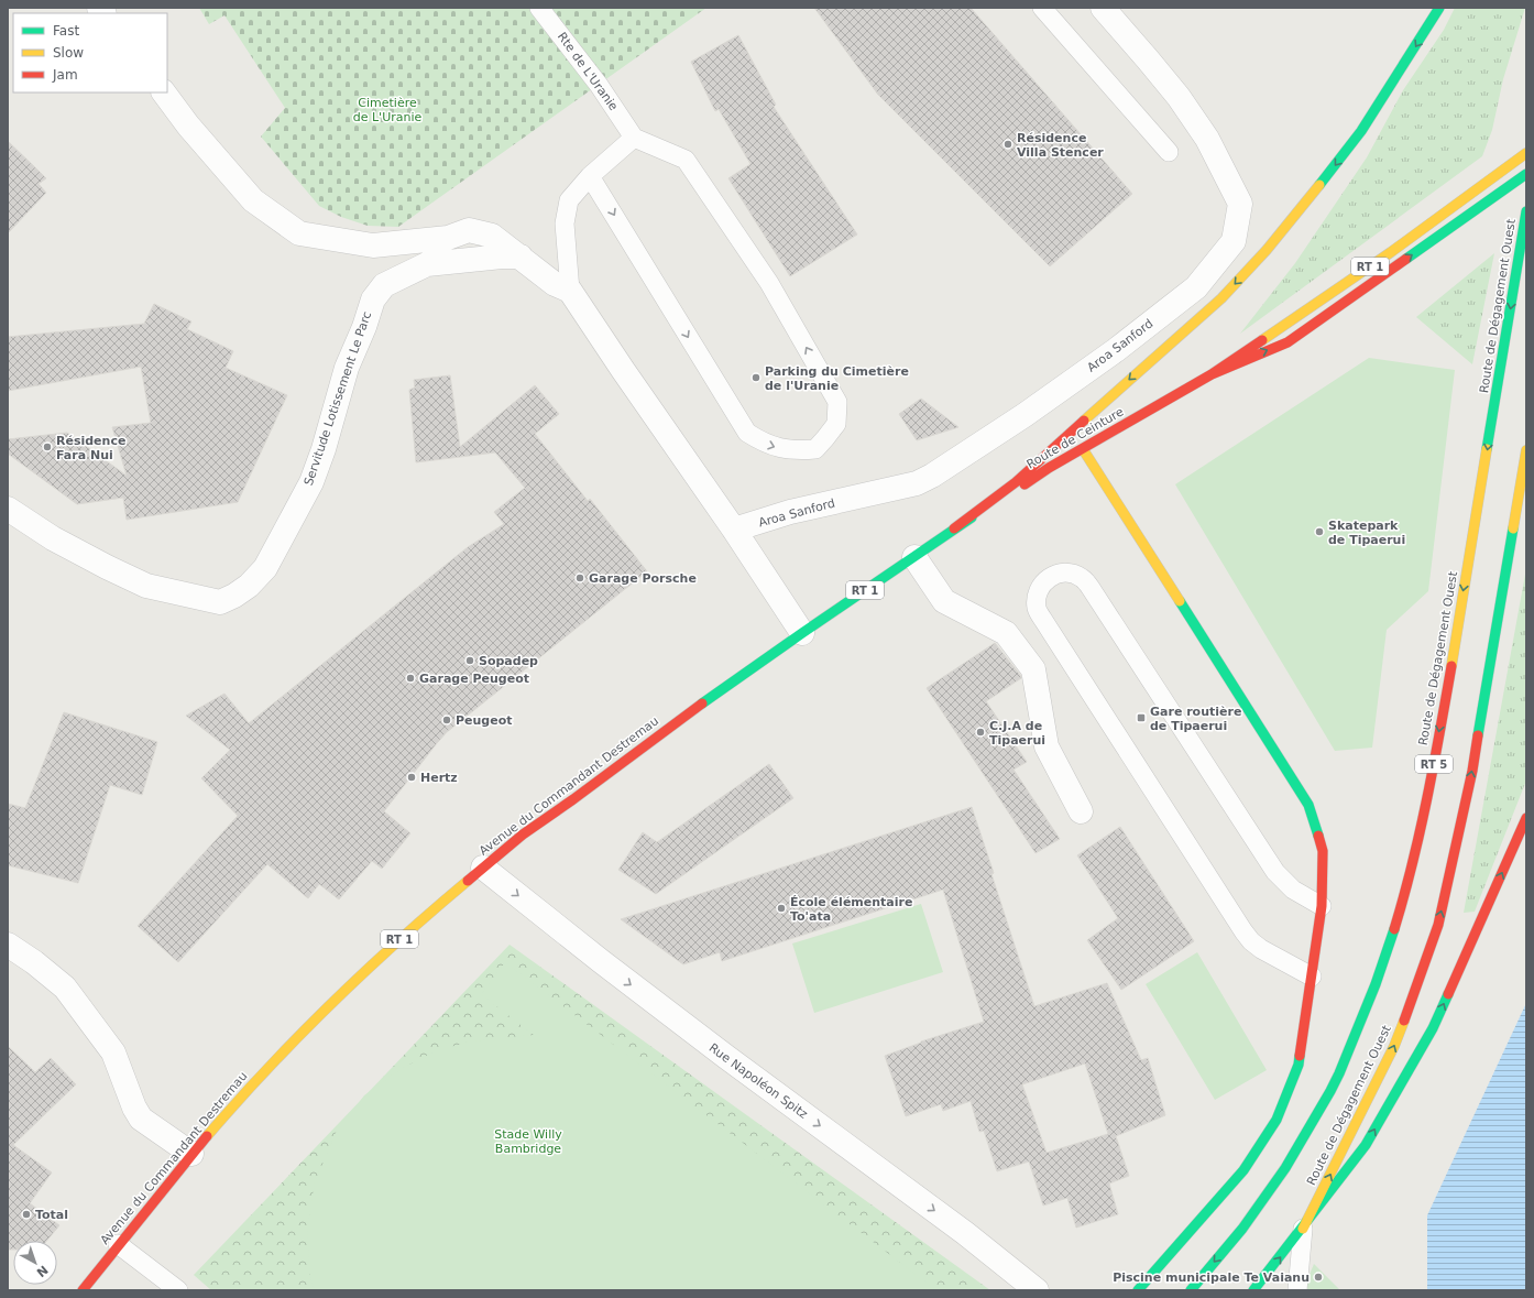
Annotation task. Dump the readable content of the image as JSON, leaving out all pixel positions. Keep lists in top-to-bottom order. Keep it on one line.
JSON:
{"streets":{"main road":["RT 1","Route de Dégagement Ouest","Route de Ceinture","RT 5","Avenue du Commandant Destremau"],"street":["Aroa Sanford","Servitude Lotissement Le Parc","Rue Napoléon Spitz"],"lane":["Rte de L'Uranie"]},"crossings":[["RT 1","Route de Ceinture"],["Route de Ceinture","Avenue du Commandant Destremau"],["Avenue du Commandant Destremau","Rue Napoléon Spitz"]],"one_way":["Rue Napoléon Spitz"],"parks":["Cimetière de L'Uranie","Stade Willy Bambridge"],"places":{"other":["Résidence Villa Stencer","Parking du Cimetière de l'Uranie","Résidence Fara Nui","Skatepark de Tipaerui","Garage Porsche","Sopadep","Garage Peugeot","Peugeot","C.J.A de Tipaerui","Hertz","École élémentaire To'ata","Total","Piscine municipale Te Vaianu"],"transit":["Gare routière de Tipaerui"]},"legend":["Fast","Slow","Jam"],"north":"bottom right"}
